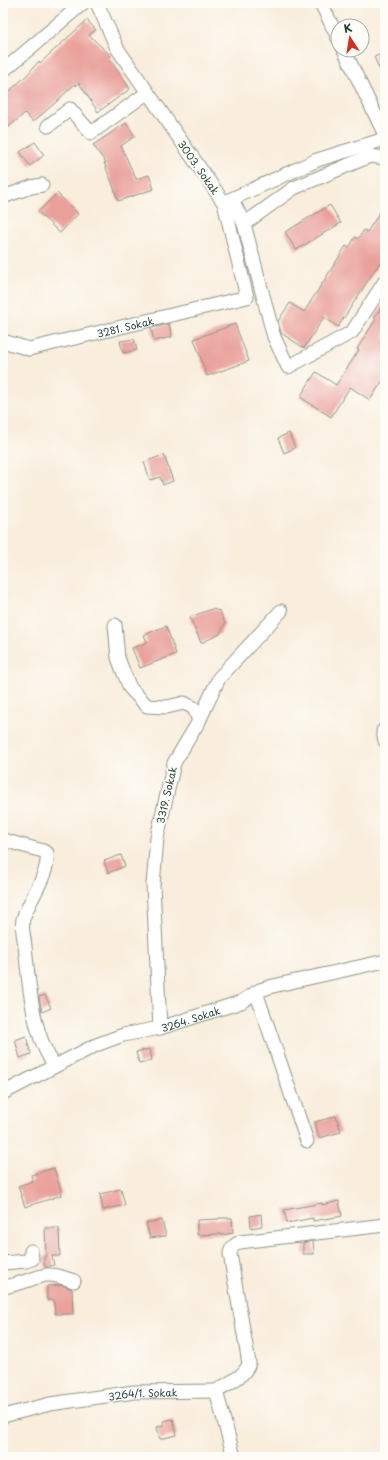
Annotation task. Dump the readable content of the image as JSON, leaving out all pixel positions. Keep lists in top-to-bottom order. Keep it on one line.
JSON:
{"streets":{"street":["3003. Sokak","3281. Sokak","3319. Sokak","3264. Sokak","3264/1. Sokak"]},"crossings":[["3003. Sokak","3281. Sokak"],["3319. Sokak","3264. Sokak"]],"north":"top"}
